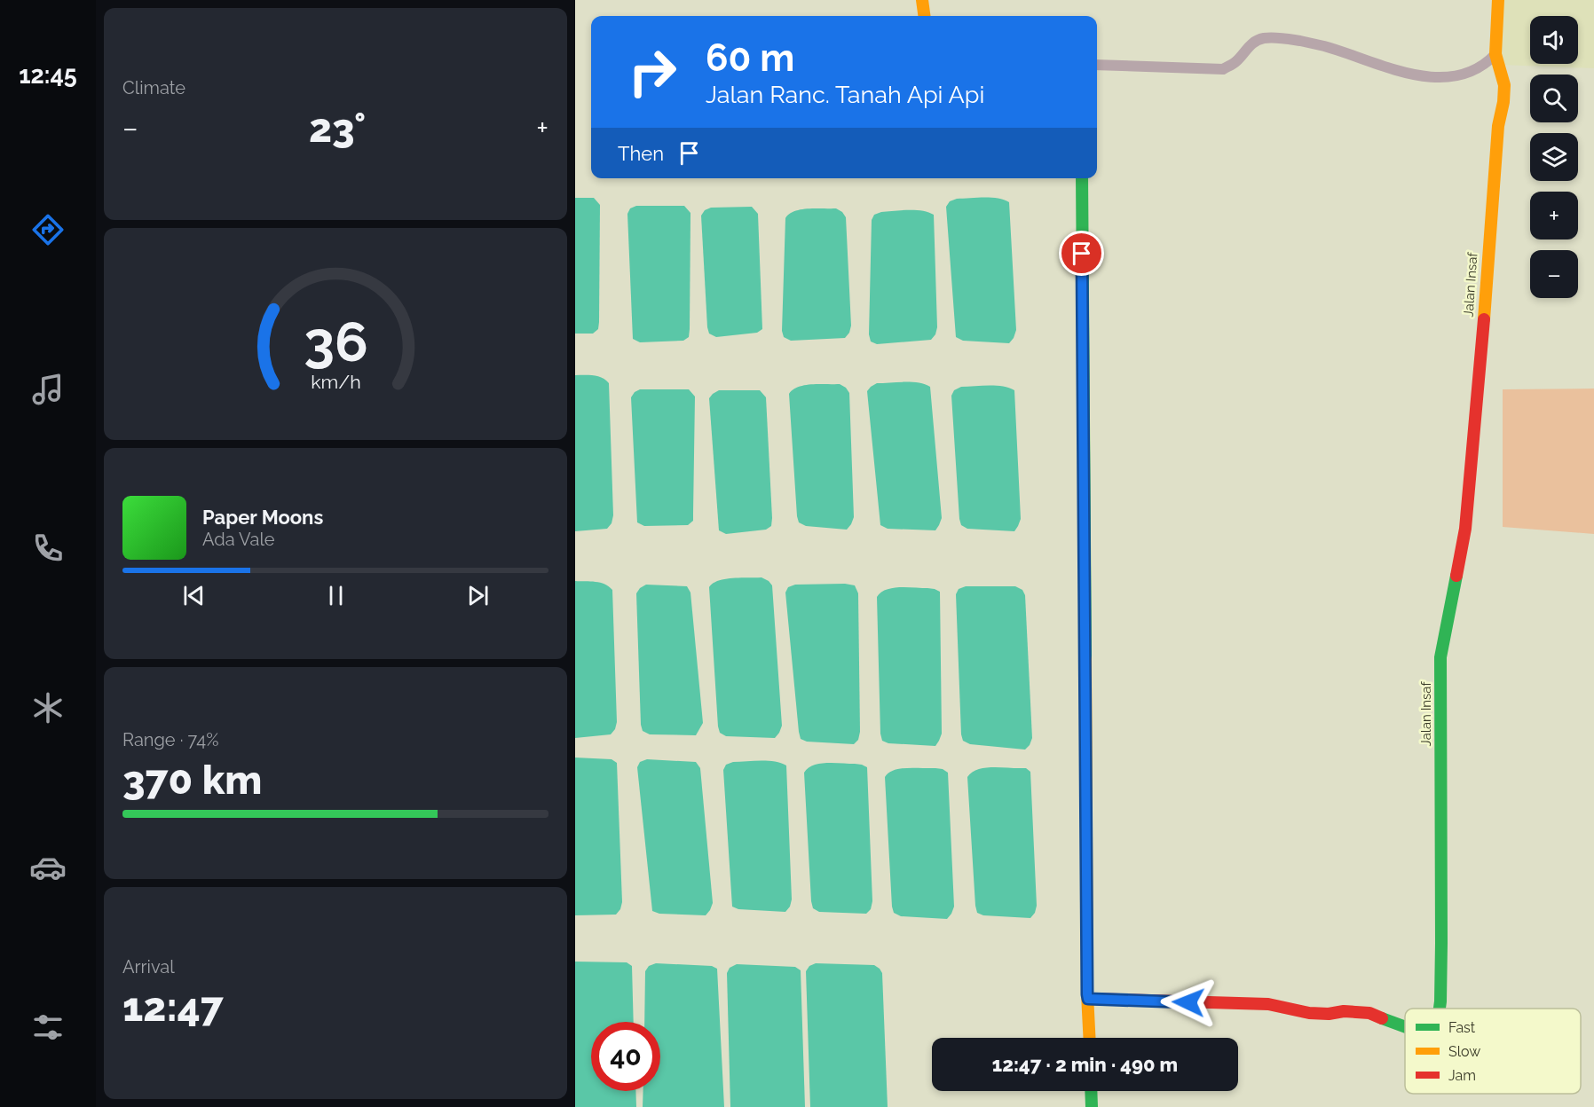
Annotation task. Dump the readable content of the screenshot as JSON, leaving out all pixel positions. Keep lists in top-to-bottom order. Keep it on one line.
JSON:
{"streets":{"street":["Jalan Insaf"]},"legend":["Fast","Slow","Jam"],"page":{"tabs":"12:45","tile":["Climate",["Range · 74%","370 km"],["Arrival","12:47"]],"map_buttons":["+","−"],"turn":["60 m","Jalan Ranc. Tanah Api Api"],"heat":["−","23°","+"],"then":"Then","song":["Paper Moons","Ada Vale"],"limit":"40","trip":"12:47 · 2 min · 490 m","gauge":["36","km/h"]}}
